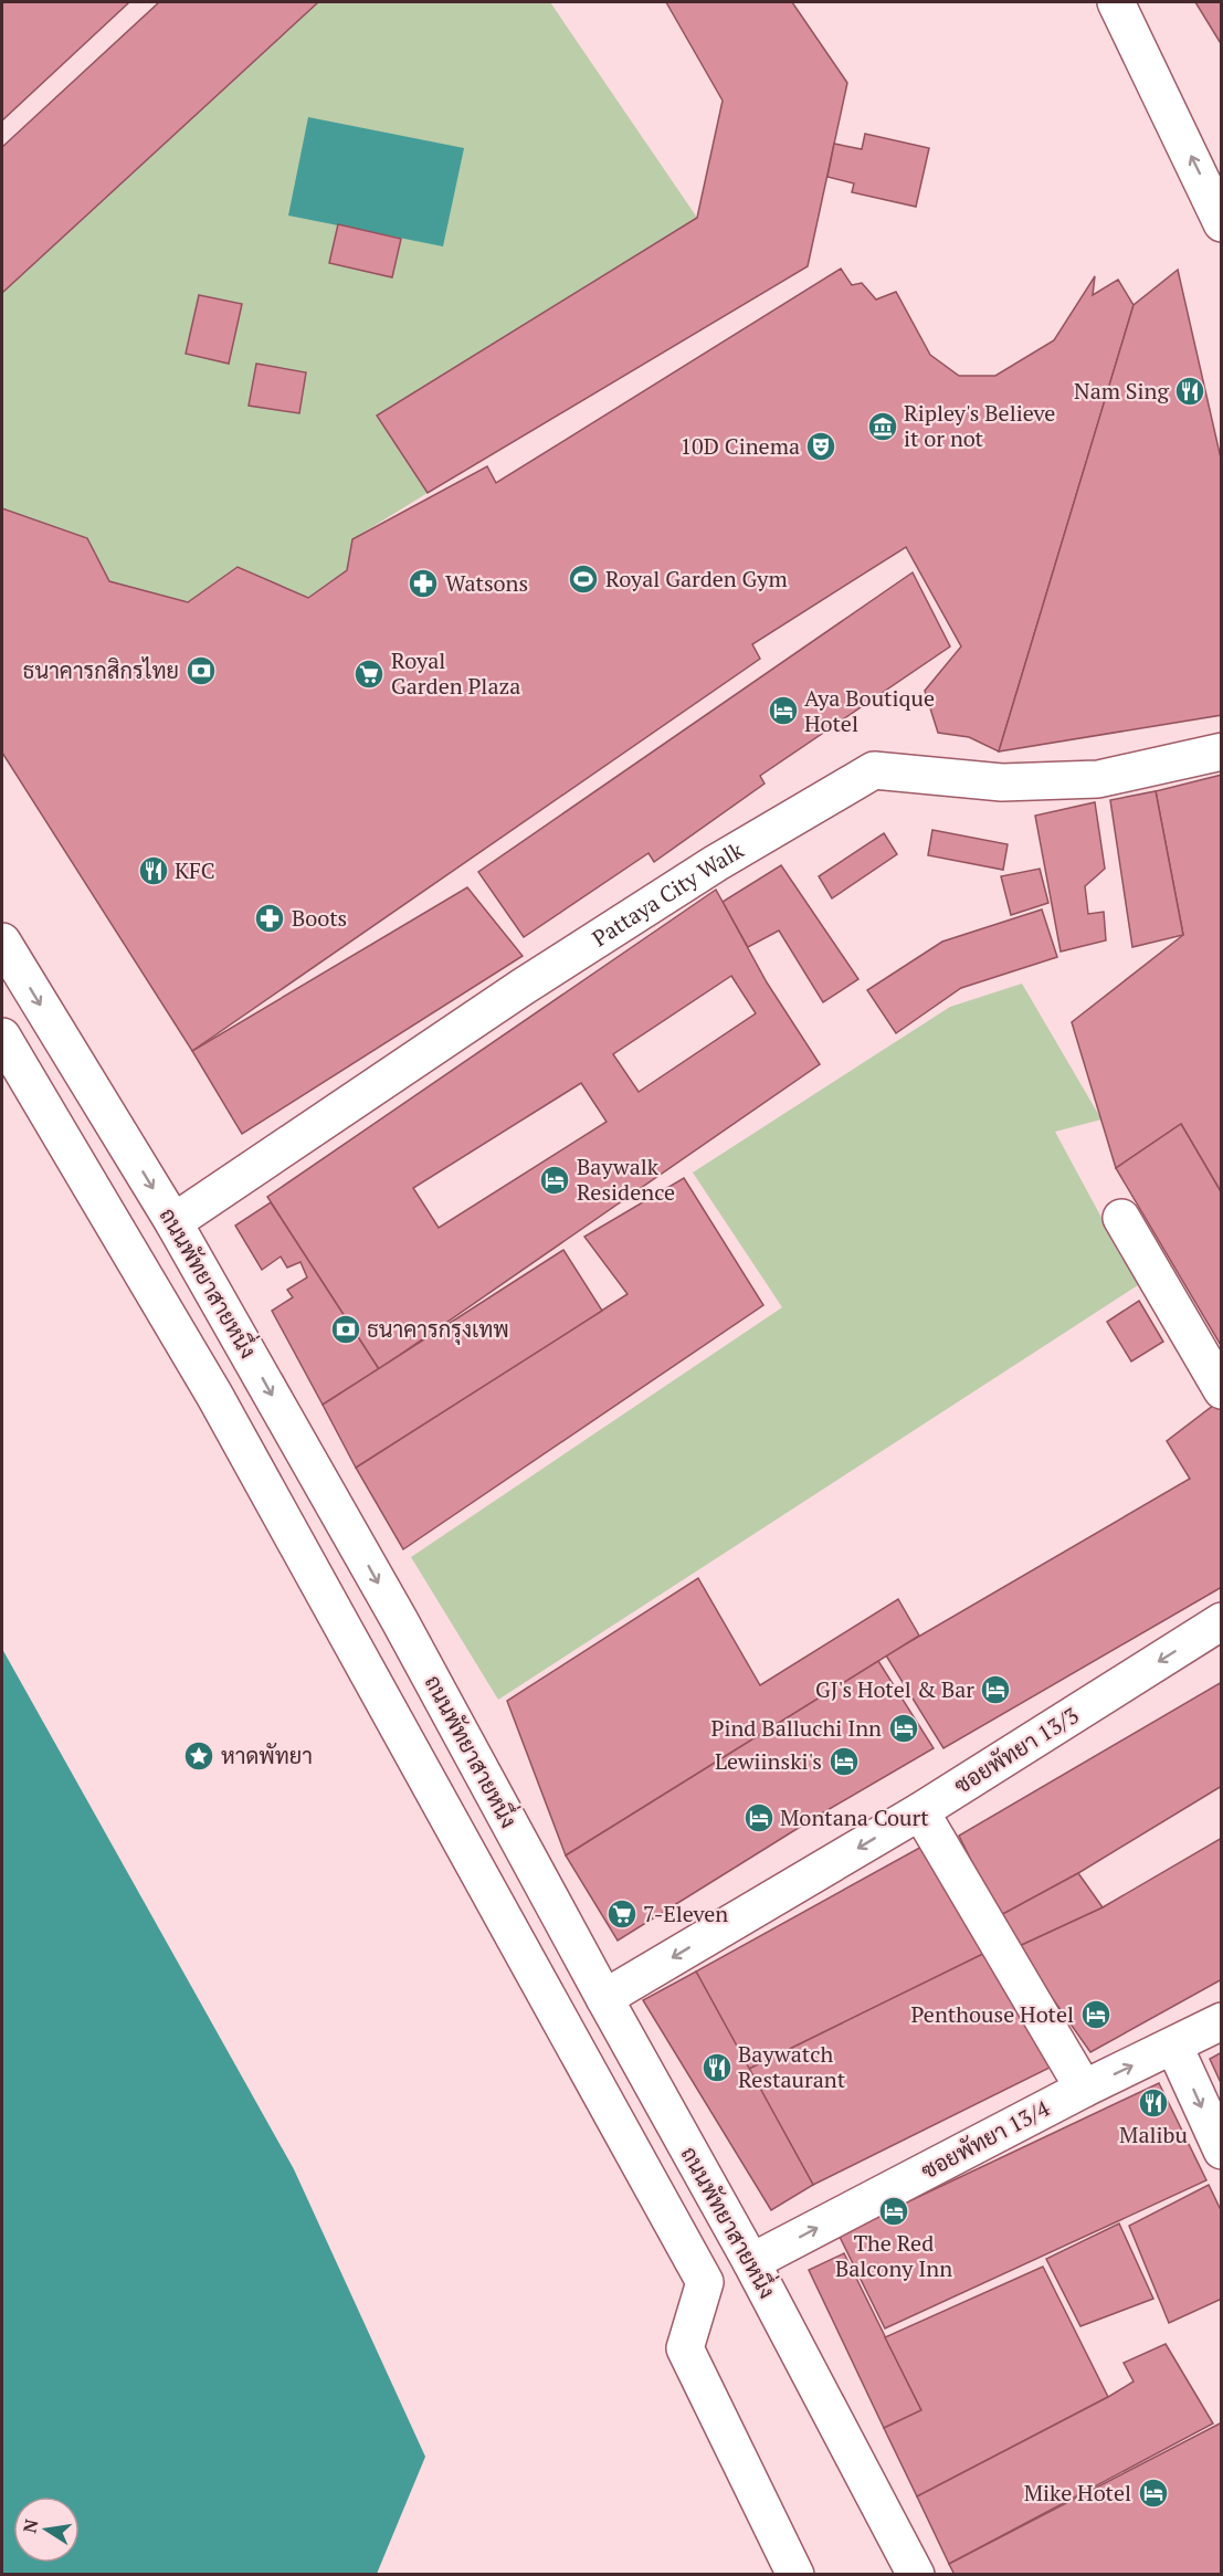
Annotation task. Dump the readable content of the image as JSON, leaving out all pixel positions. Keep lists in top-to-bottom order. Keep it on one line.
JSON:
{"streets":{"street":["Pattaya City Walk","ถนนพัทยาสายหนึ่ง","ซอยพัทยา 13/3","ซอยพัทยา 13/4"]},"crossings":[["Pattaya City Walk","ถนนพัทยาสายหนึ่ง"],["ถนนพัทยาสายหนึ่ง","ซอยพัทยา 13/3"],["ถนนพัทยาสายหนึ่ง","ซอยพัทยา 13/4"]],"one_way":["ซอยพัทยา 13/3","ซอยพัทยา 13/4"],"places":{"restaurant":["Nam Sing","KFC","Baywatch Restaurant","Malibu"],"museum":["Ripley's Believe it or not"],"theatre":["10D Cinema"],"sports":["Royal Garden Gym"],"pharmacy":["Watsons","Boots"],"bank":["ธนาคารกสิกรไทย","ธนาคารกรุงเทพ"],"supermarket":["Royal Garden Plaza","7-Eleven"],"hotel":["Aya Boutique Hotel","Baywalk Residence","GJ's Hotel & Bar","Pind Balluchi Inn","Lewiinski's","Montana Court","Penthouse Hotel","The Red Balcony Inn","Mike Hotel"],"place":["หาดพัทยา"]},"north":"left"}
